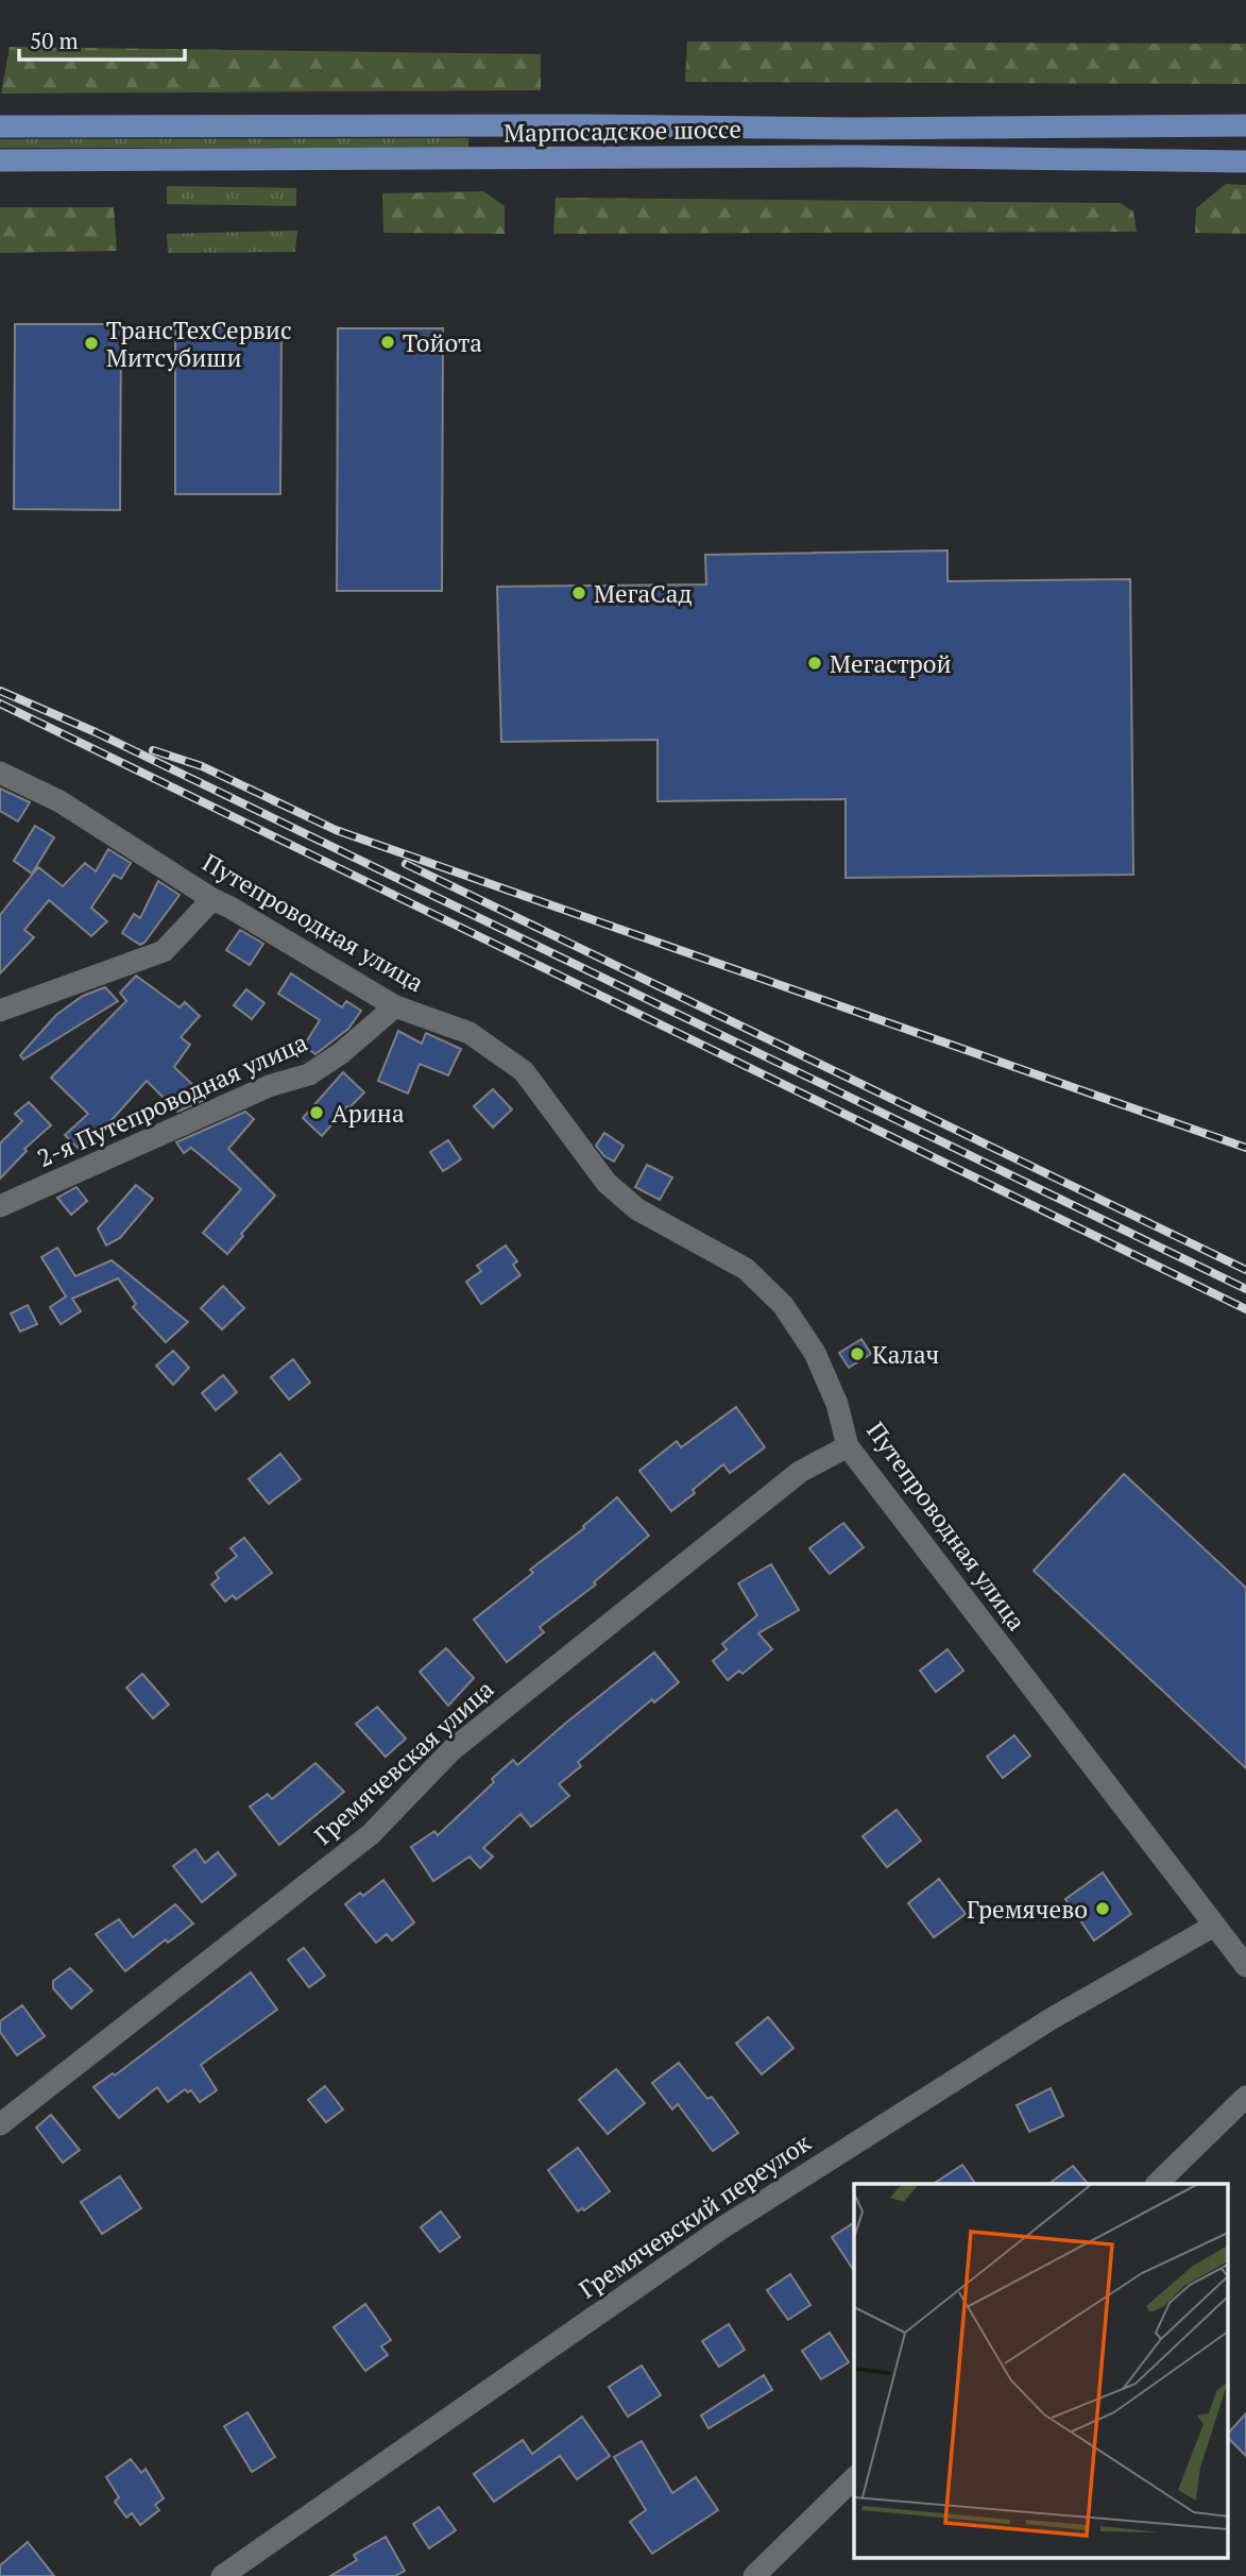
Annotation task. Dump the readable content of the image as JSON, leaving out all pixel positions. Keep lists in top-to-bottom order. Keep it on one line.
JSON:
{"streets":{"main road":["Марпосадское шоссе"],"street":["Путепроводная улица","2-я Путепроводная улица","Гремячевская улица","Гремячевский переулок"]},"crossings":[["Путепроводная улица","2-я Путепроводная улица"],["Путепроводная улица","Гремячевская улица"],["Путепроводная улица","Гремячевский переулок"]],"places":["Тойота","ТрансТехСервис Митсубиши","МегаСад","Мегастрой","Арина","Калач","Гремячево"],"scale_bar":"50 m"}
